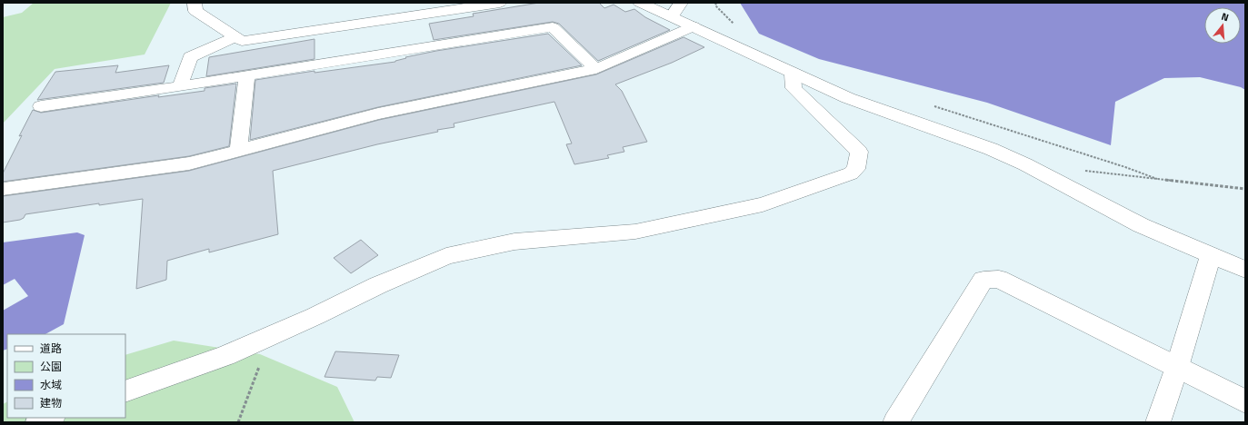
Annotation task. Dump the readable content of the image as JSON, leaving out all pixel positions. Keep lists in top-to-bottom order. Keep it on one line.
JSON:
{"legend":["道路","公園","水域","建物"],"north":"top"}
